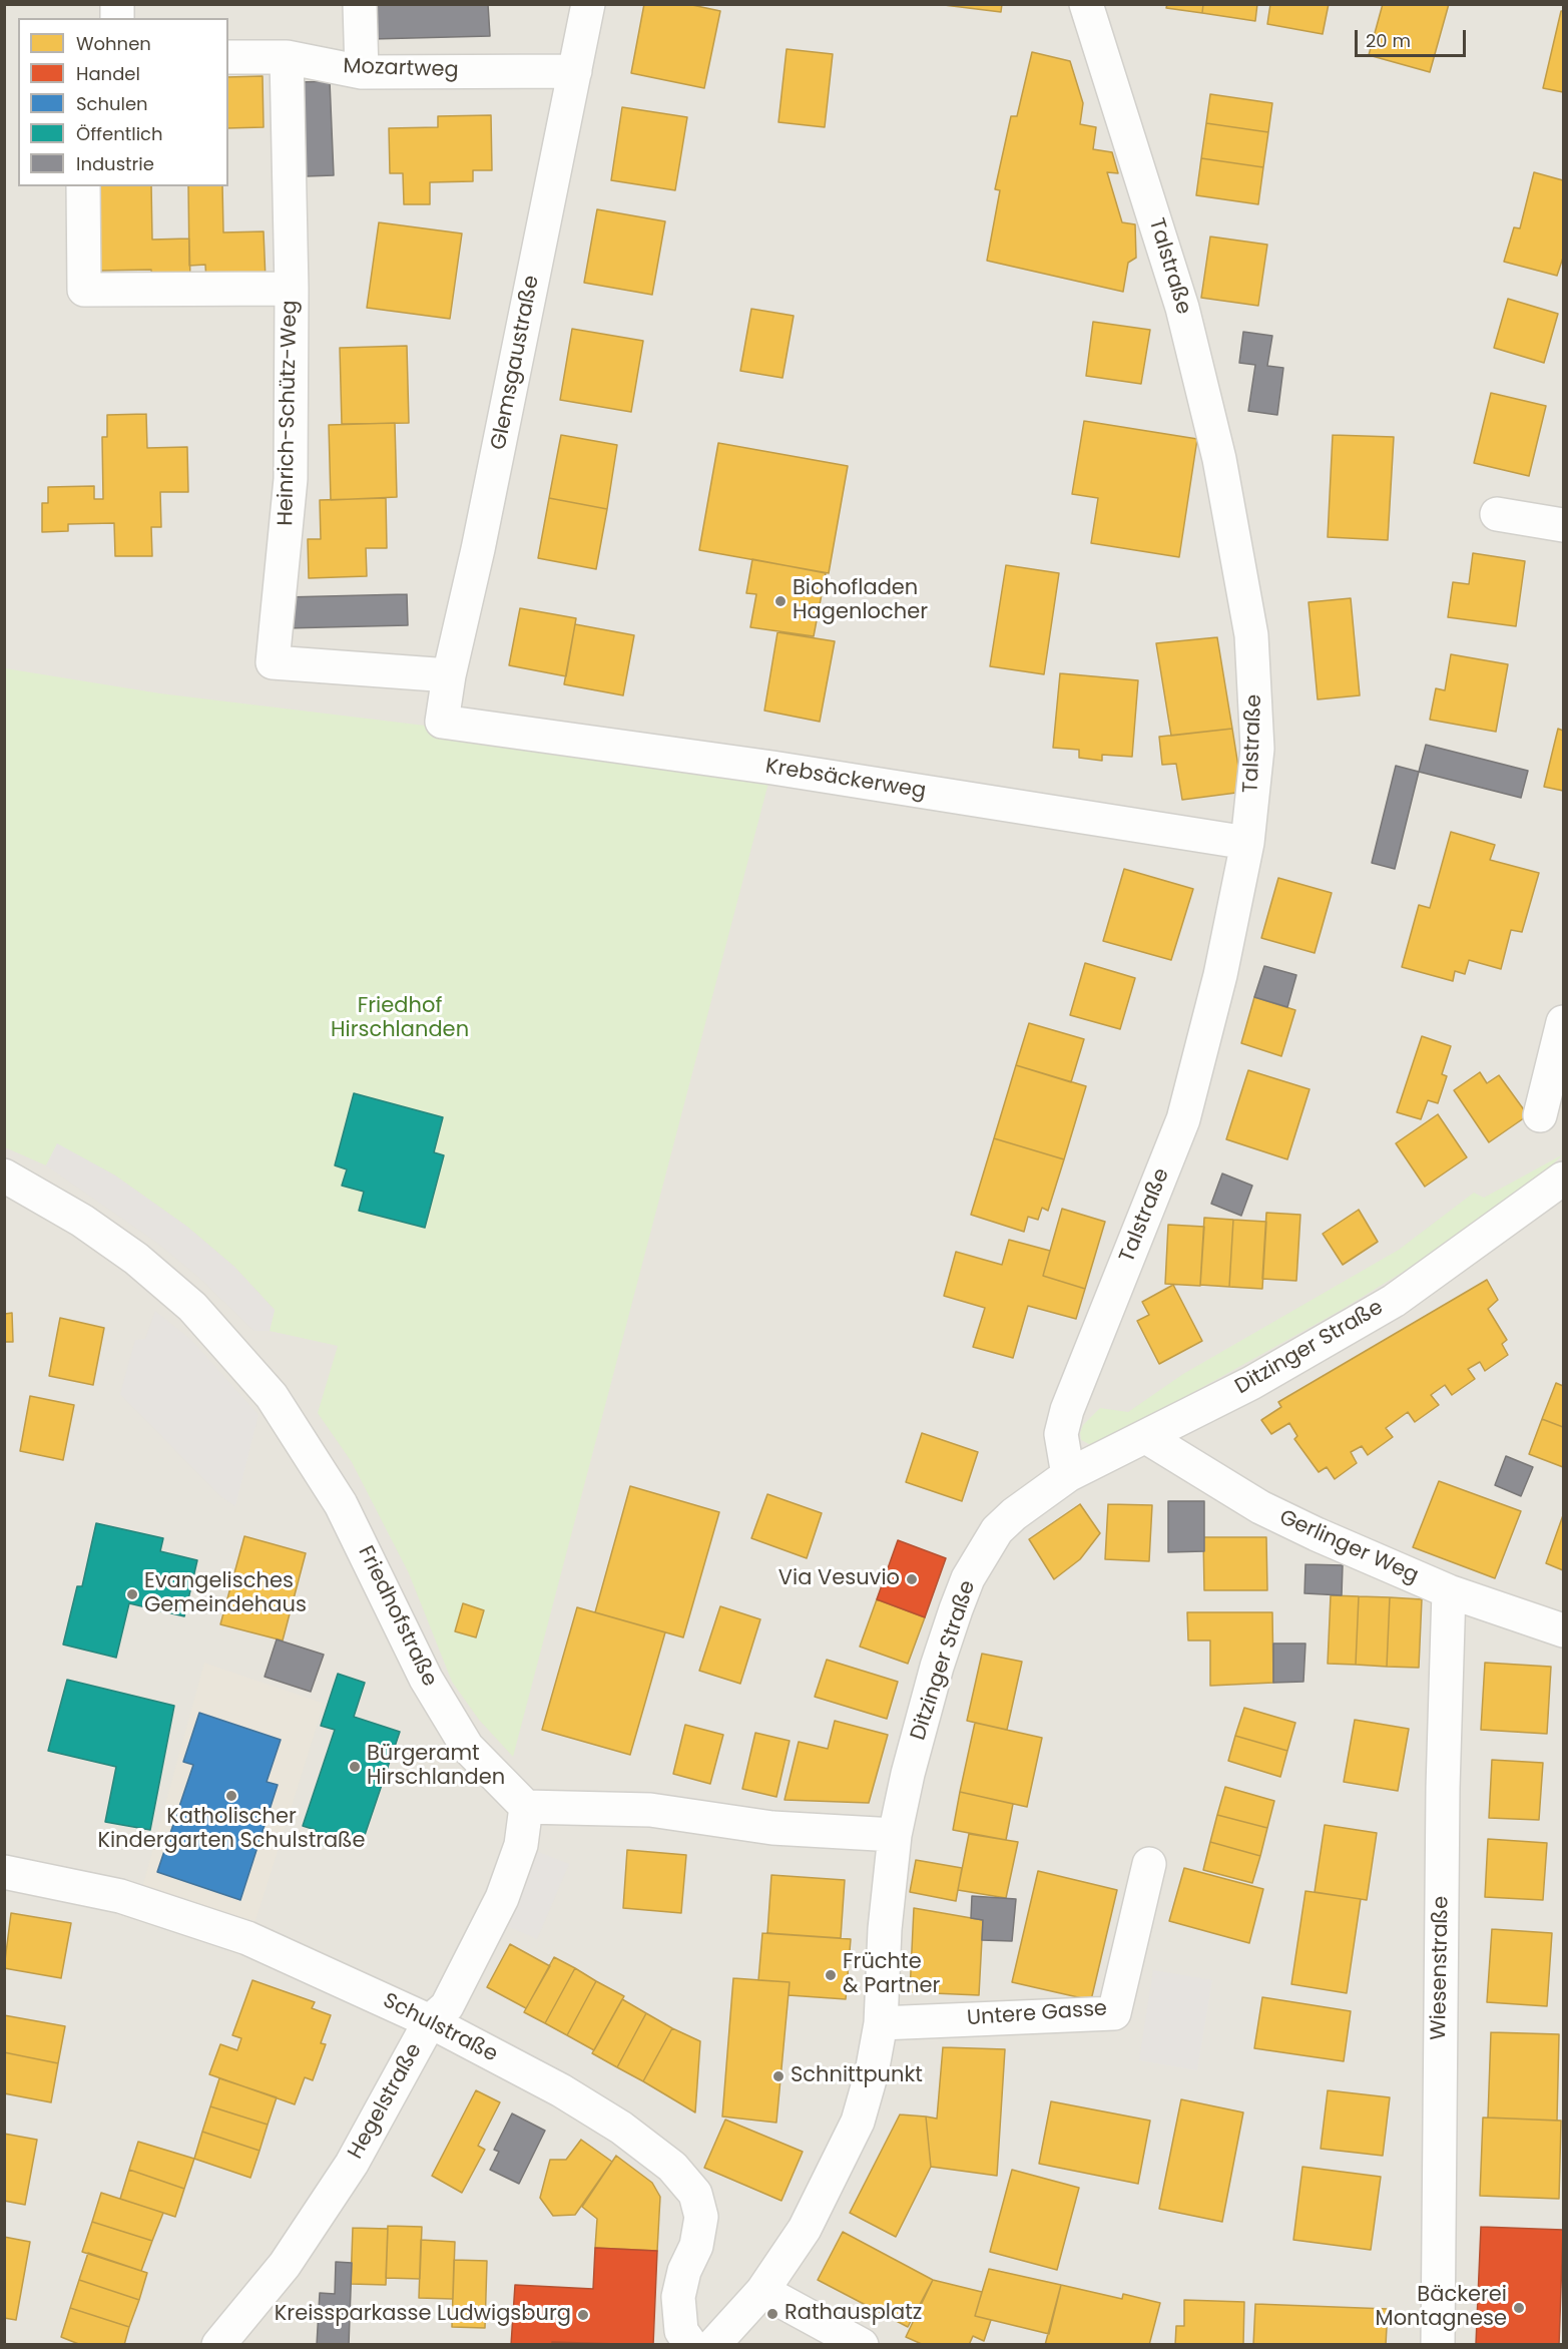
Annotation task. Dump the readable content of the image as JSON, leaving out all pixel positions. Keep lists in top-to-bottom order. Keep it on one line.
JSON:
{"streets":{"street":["Mozartweg","Talstraße","Glemsgaustraße","Heinrich-Schütz-Weg","Krebsäckerweg","Ditzinger Straße","Gerlinger Weg","Friedhofstraße","Wiesenstraße","Untere Gasse","Schulstraße","Hegelstraße"]},"crossings":[["Mozartweg","Glemsgaustraße"],["Mozartweg","Heinrich-Schütz-Weg"],["Talstraße","Krebsäckerweg"],["Talstraße","Ditzinger Straße"],["Glemsgaustraße","Heinrich-Schütz-Weg"],["Glemsgaustraße","Krebsäckerweg"],["Ditzinger Straße","Gerlinger Weg"],["Ditzinger Straße","Untere Gasse"],["Gerlinger Weg","Wiesenstraße"],["Friedhofstraße","Hegelstraße"],["Schulstraße","Hegelstraße"]],"parks":["Friedhof Hirschlanden"],"places":["Biohofladen Hagenlocher","Via Vesuvio","Evangelisches Gemeindehaus","Bürgeramt Hirschlanden","Katholischer Kindergarten Schulstraße","Früchte & Partner","Schnittpunkt","Bäckerei Montagnese","Rathausplatz","Kreissparkasse Ludwigsburg"],"legend":["Wohnen","Handel","Schulen","Öffentlich","Industrie"],"scale_bar":"20 m"}
